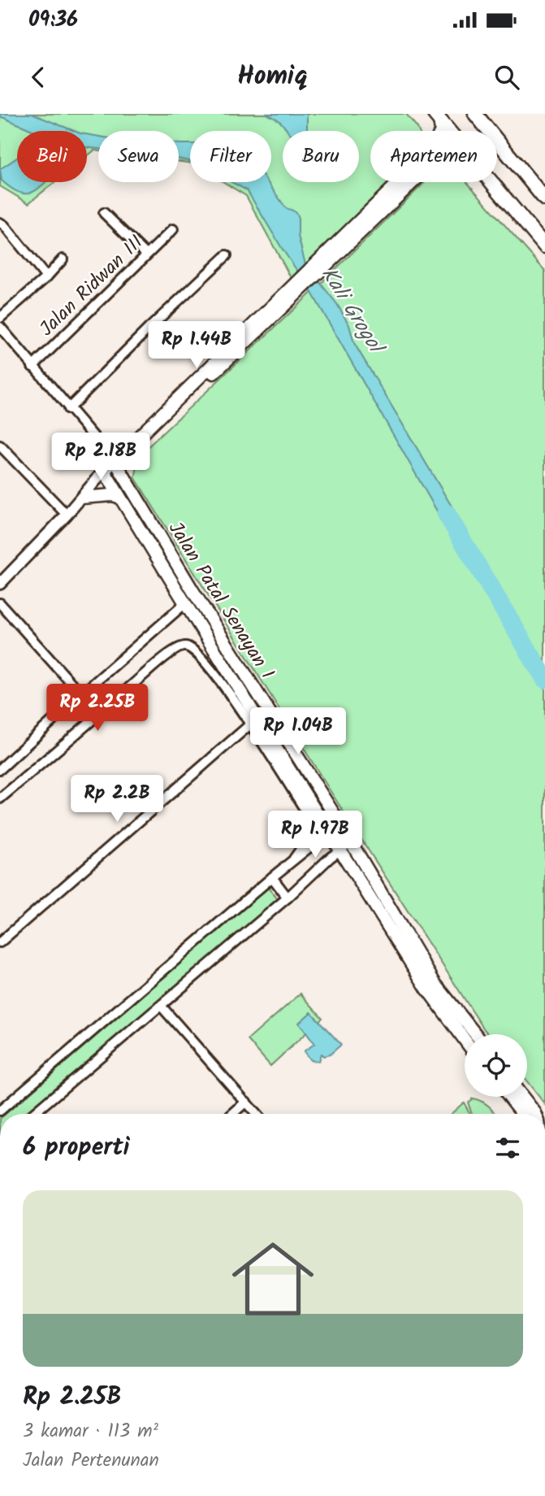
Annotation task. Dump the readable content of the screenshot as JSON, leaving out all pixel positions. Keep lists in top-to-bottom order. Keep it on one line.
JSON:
{"streets":{"main road":["Jalan Patal Senayan I"],"street":["Jalan Ridwan III"]},"water":["Kali Grogol"],"page":{"status":"09:36","header":"Homiq","chip":["Beli","Sewa","Filter","Baru","Apartemen"],"price":["Rp 1.44B","Rp 2.18B","Rp 2.25B","Rp 1.04B","Rp 2.2B","Rp 1.97B"],"heading":"6 properti","list":[{"name":"Rp 2.25B","note":"3 kamar · 113 m² · Jalan Pertenunan"}]}}
